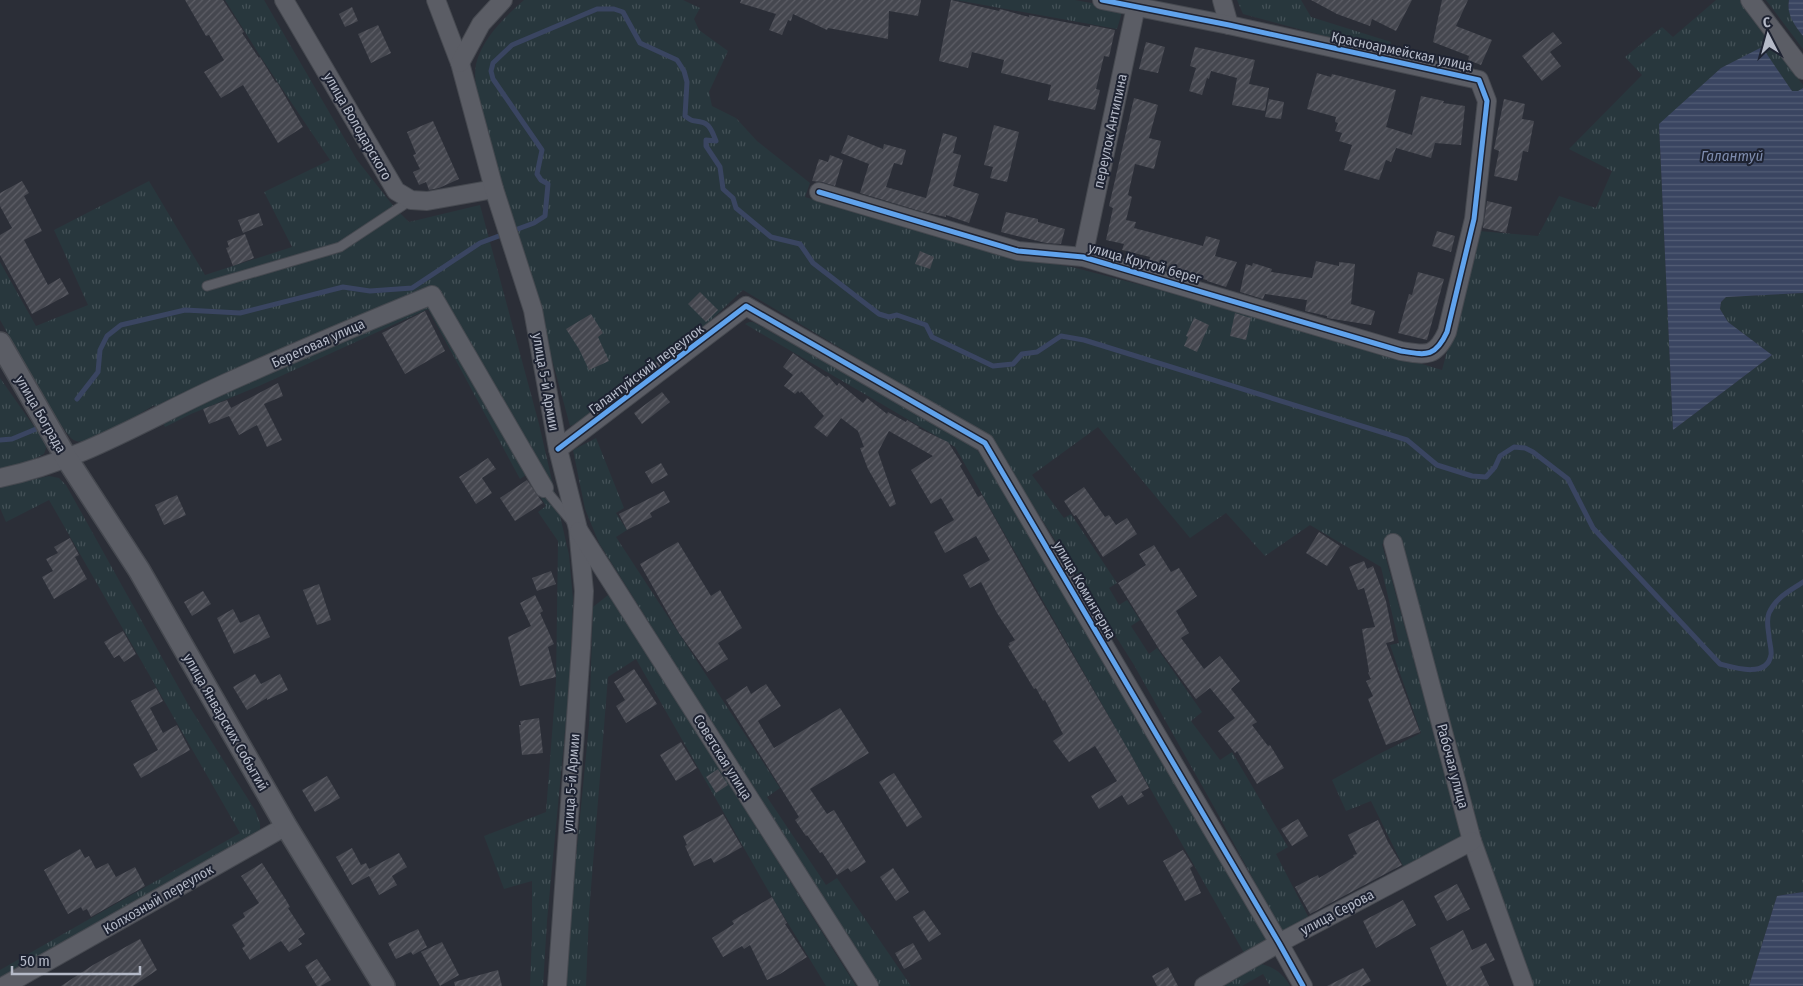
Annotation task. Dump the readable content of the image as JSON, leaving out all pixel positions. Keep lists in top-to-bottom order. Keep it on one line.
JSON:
{"streets":{"street":["Красноармейская улица","улица Володарского","переулок Антипина","улица Крутой берег","Береговая улица","Галантуйский переулок","улица 5-й Армии","улица Бограда","улица Коминтерна","улица Январских Событий","Советская улица","Рабочая улица","Колхозный переулок","улица Серова"]},"crossings":[["Красноармейская улица","переулок Антипина"],["Красноармейская улица","улица Крутой берег"],["переулок Антипина","улица Крутой берег"],["Береговая улица","улица Бограда"],["Береговая улица","улица Январских Событий"],["Галантуйский переулок","улица 5-й Армии"],["Галантуйский переулок","улица Коминтерна"],["улица 5-й Армии","Советская улица"],["улица Бограда","улица Январских Событий"],["улица Коминтерна","улица Серова"],["улица Январских Событий","Колхозный переулок"],["Рабочая улица","улица Серова"]],"water":["Галантуй"],"scale_bar":"50 m","north":"top"}
